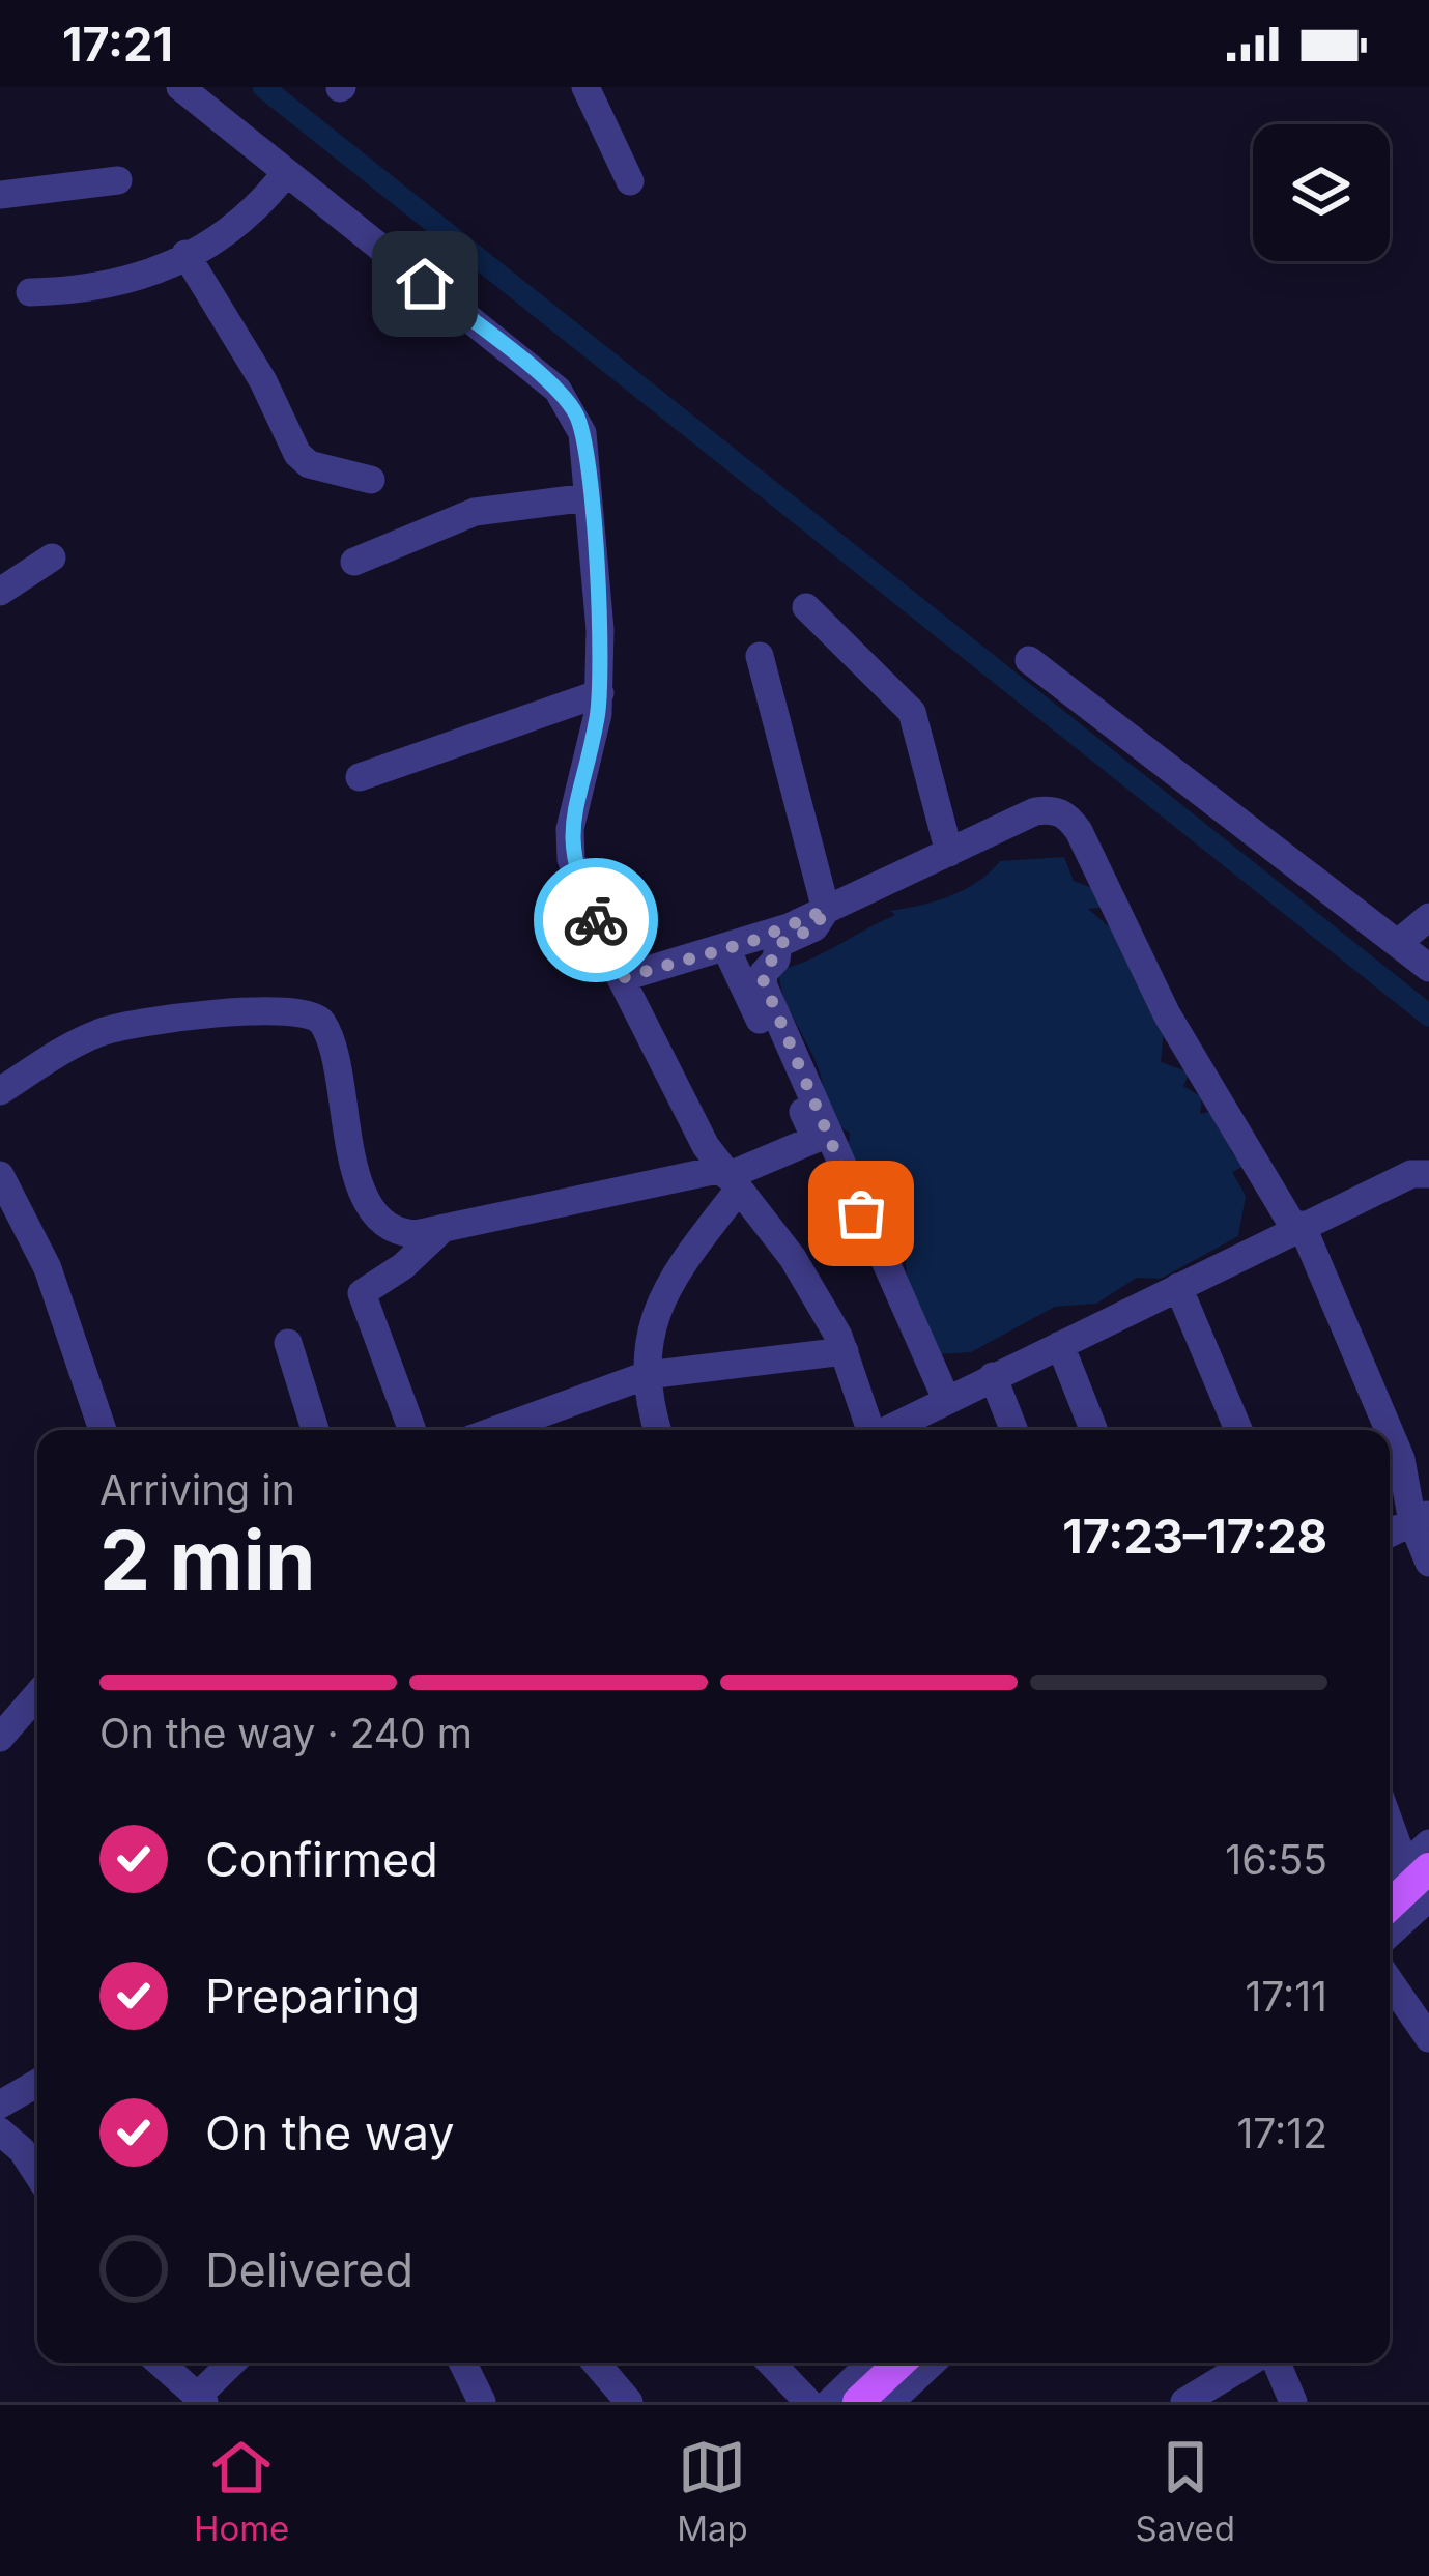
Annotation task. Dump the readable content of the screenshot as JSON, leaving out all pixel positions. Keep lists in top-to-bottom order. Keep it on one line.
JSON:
{"page":{"status":"17:21","heading":["2 min","Arriving in","17:23–17:28"],"bar":"On the way · 240 m","list":[["Confirmed","16:55"],["Preparing","17:11"],["On the way","17:12"],"Delivered"],"tabs":["Home","Map","Saved"]}}
